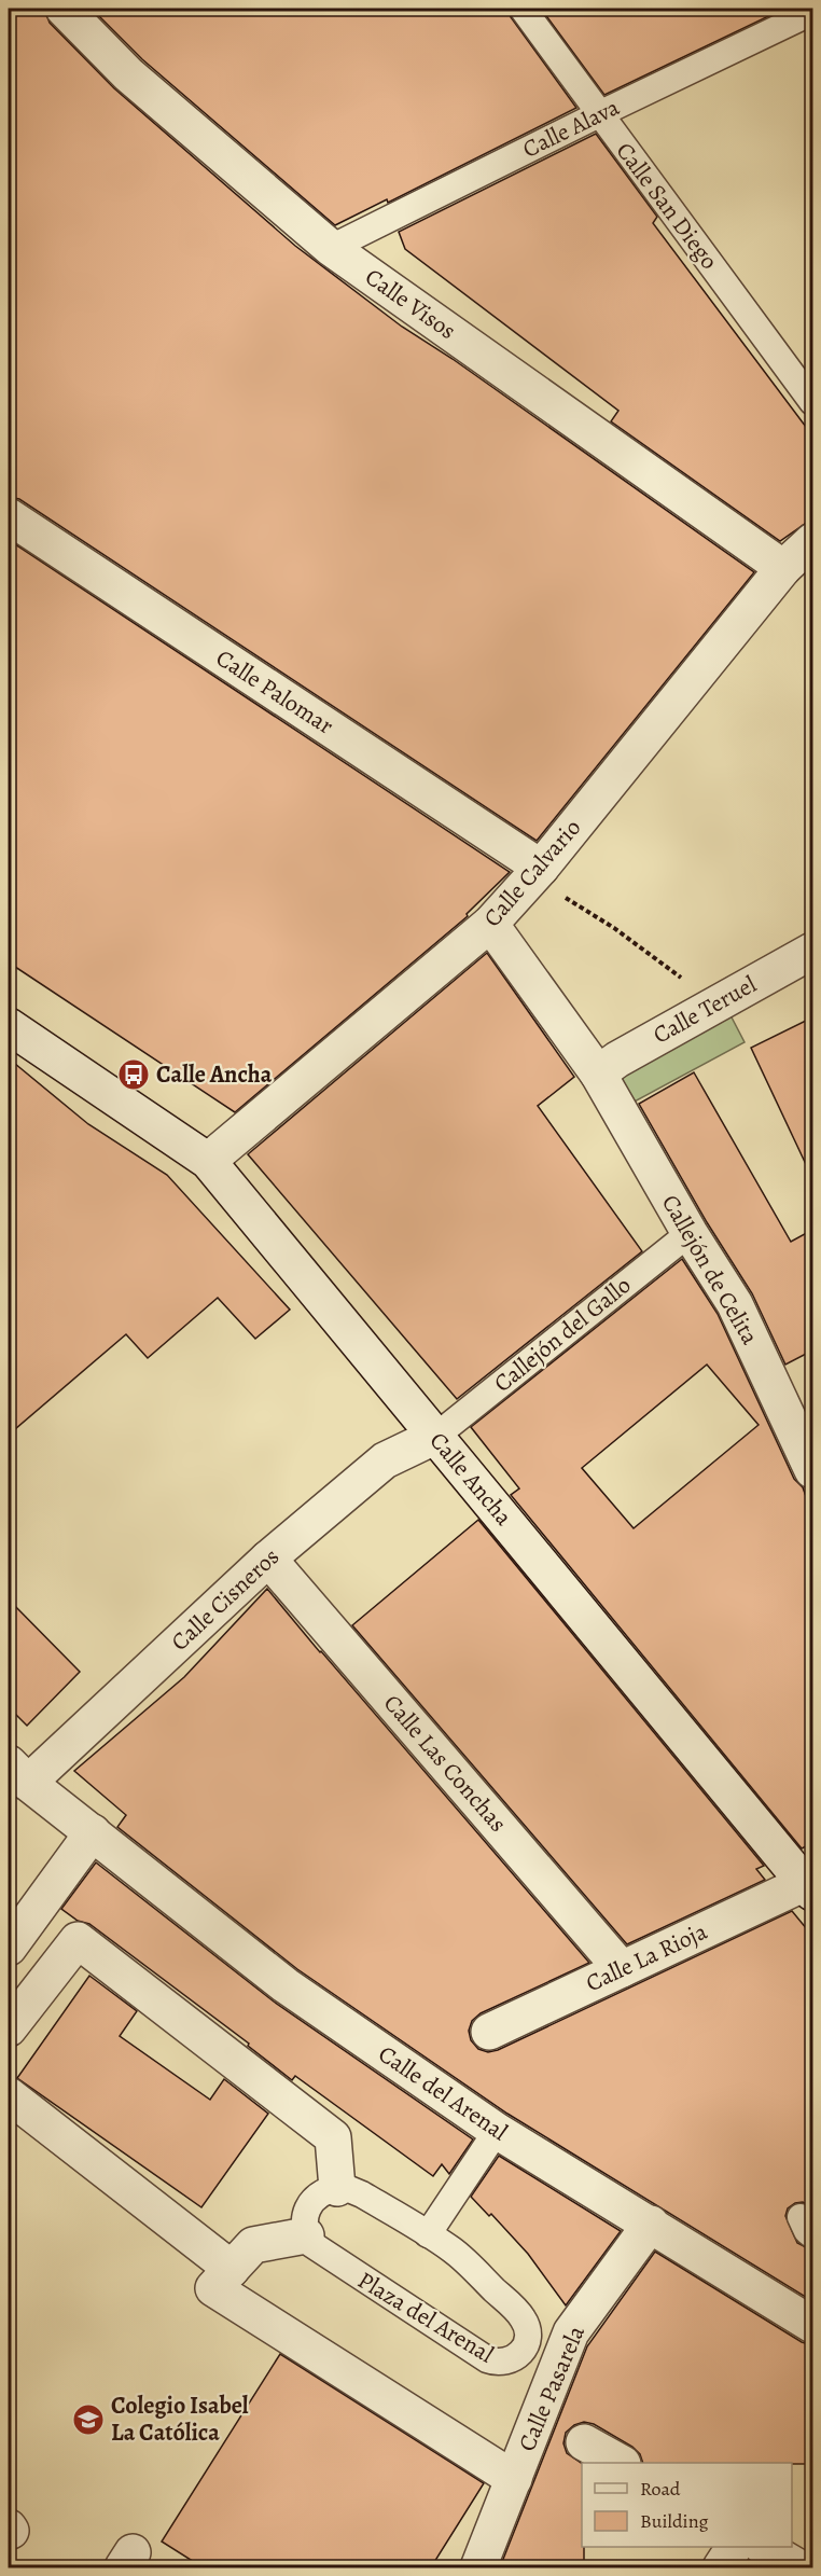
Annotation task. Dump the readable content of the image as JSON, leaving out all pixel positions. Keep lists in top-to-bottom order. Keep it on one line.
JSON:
{"streets":{"street":["Calle Visos","Calle Palomar","Calle Calvario","Calle Teruel","Callejón de Celita","Calle Ancha","Calle Cisneros","Calle Las Conchas","Calle La Rioja","Calle del Arenal","Calle Pasarela"],"lane":["Calle Alava","Calle San Diego","Callejón del Gallo","Plaza del Arenal"]},"crossings":[["Calle Alava","Calle San Diego"],["Calle Alava","Calle Visos"],["Calle Visos","Calle Calvario"],["Calle Palomar","Calle Calvario"],["Calle Calvario","Callejón de Celita"],["Calle Calvario","Calle Ancha"],["Calle Teruel","Callejón de Celita"],["Callejón de Celita","Callejón del Gallo"],["Callejón del Gallo","Calle Ancha"],["Callejón del Gallo","Calle Cisneros"],["Calle Ancha","Calle Cisneros"],["Calle Ancha","Calle La Rioja"],["Calle Cisneros","Calle Las Conchas"],["Calle Cisneros","Calle del Arenal"],["Calle Las Conchas","Calle La Rioja"],["Calle del Arenal","Calle Pasarela"]],"places":{"bus stop":["Calle Ancha"],"school or university":["Colegio Isabel La Católica"]},"legend":["Road","Building"]}
